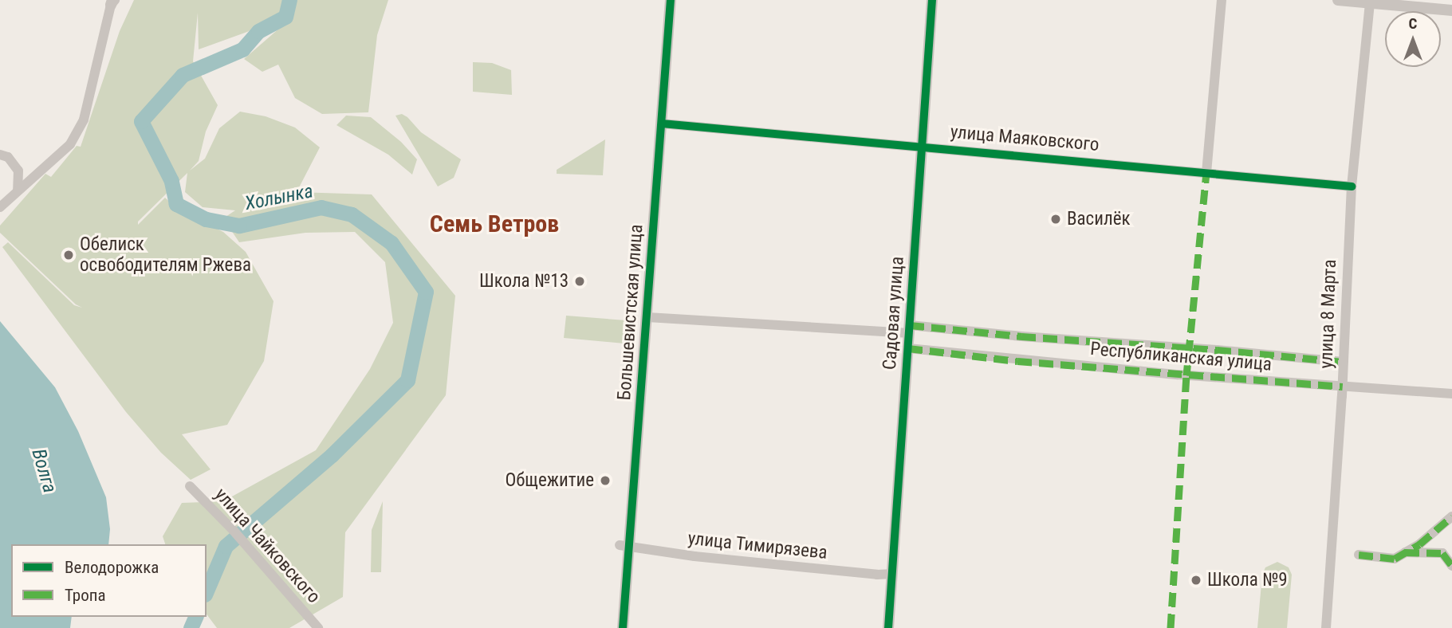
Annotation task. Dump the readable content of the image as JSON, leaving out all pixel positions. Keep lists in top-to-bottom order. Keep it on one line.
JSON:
{"streets":{"street":["улица Маяковского","Большевистская улица","Садовая улица","улица 8 Марта","Республиканская улица","улица Чайковского","улица Тимирязева"]},"crossings":[["улица Маяковского","Большевистская улица"],["улица Маяковского","Садовая улица"],["улица Маяковского","улица 8 Марта"],["Большевистская улица","Республиканская улица"],["Большевистская улица","улица Тимирязева"],["Садовая улица","Республиканская улица"],["Садовая улица","улица Тимирязева"],["улица 8 Марта","Республиканская улица"]],"districts":["Семь Ветров"],"water":["Холынка","Волга"],"places":["Василёк","Обелиск освободителям Ржева","Школа №13","Общежитие","Школа №9"],"legend":["Велодорожка","Тропа"],"north":"top"}
